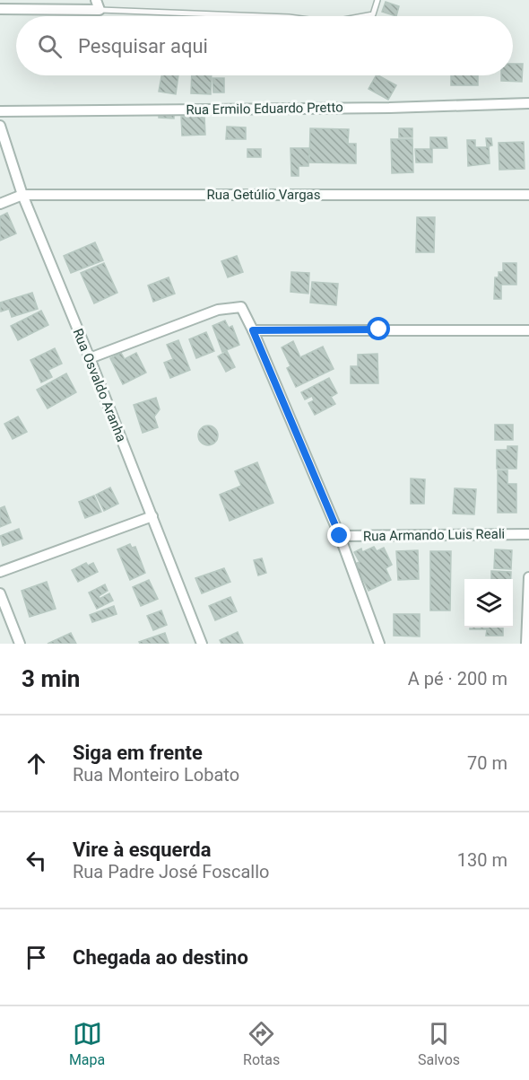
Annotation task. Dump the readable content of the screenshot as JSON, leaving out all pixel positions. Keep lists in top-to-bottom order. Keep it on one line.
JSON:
{"streets":{"street":["Rua Ermilo Eduardo Pretto","Rua Getúlio Vargas","Rua Osvaldo Aranha","Rua Armando Luis Reali"]},"crossings":[["Rua Getúlio Vargas","Rua Osvaldo Aranha"]],"page":{"search":"Pesquisar aqui","heading":["3 min","A pé · 200 m"],"list":[["Siga em frente","Rua Monteiro Lobato","70 m"],["Vire à esquerda","Rua Padre José Foscallo","130 m"],"Chegada ao destino"],"nav":["Mapa","Rotas","Salvos"]}}
